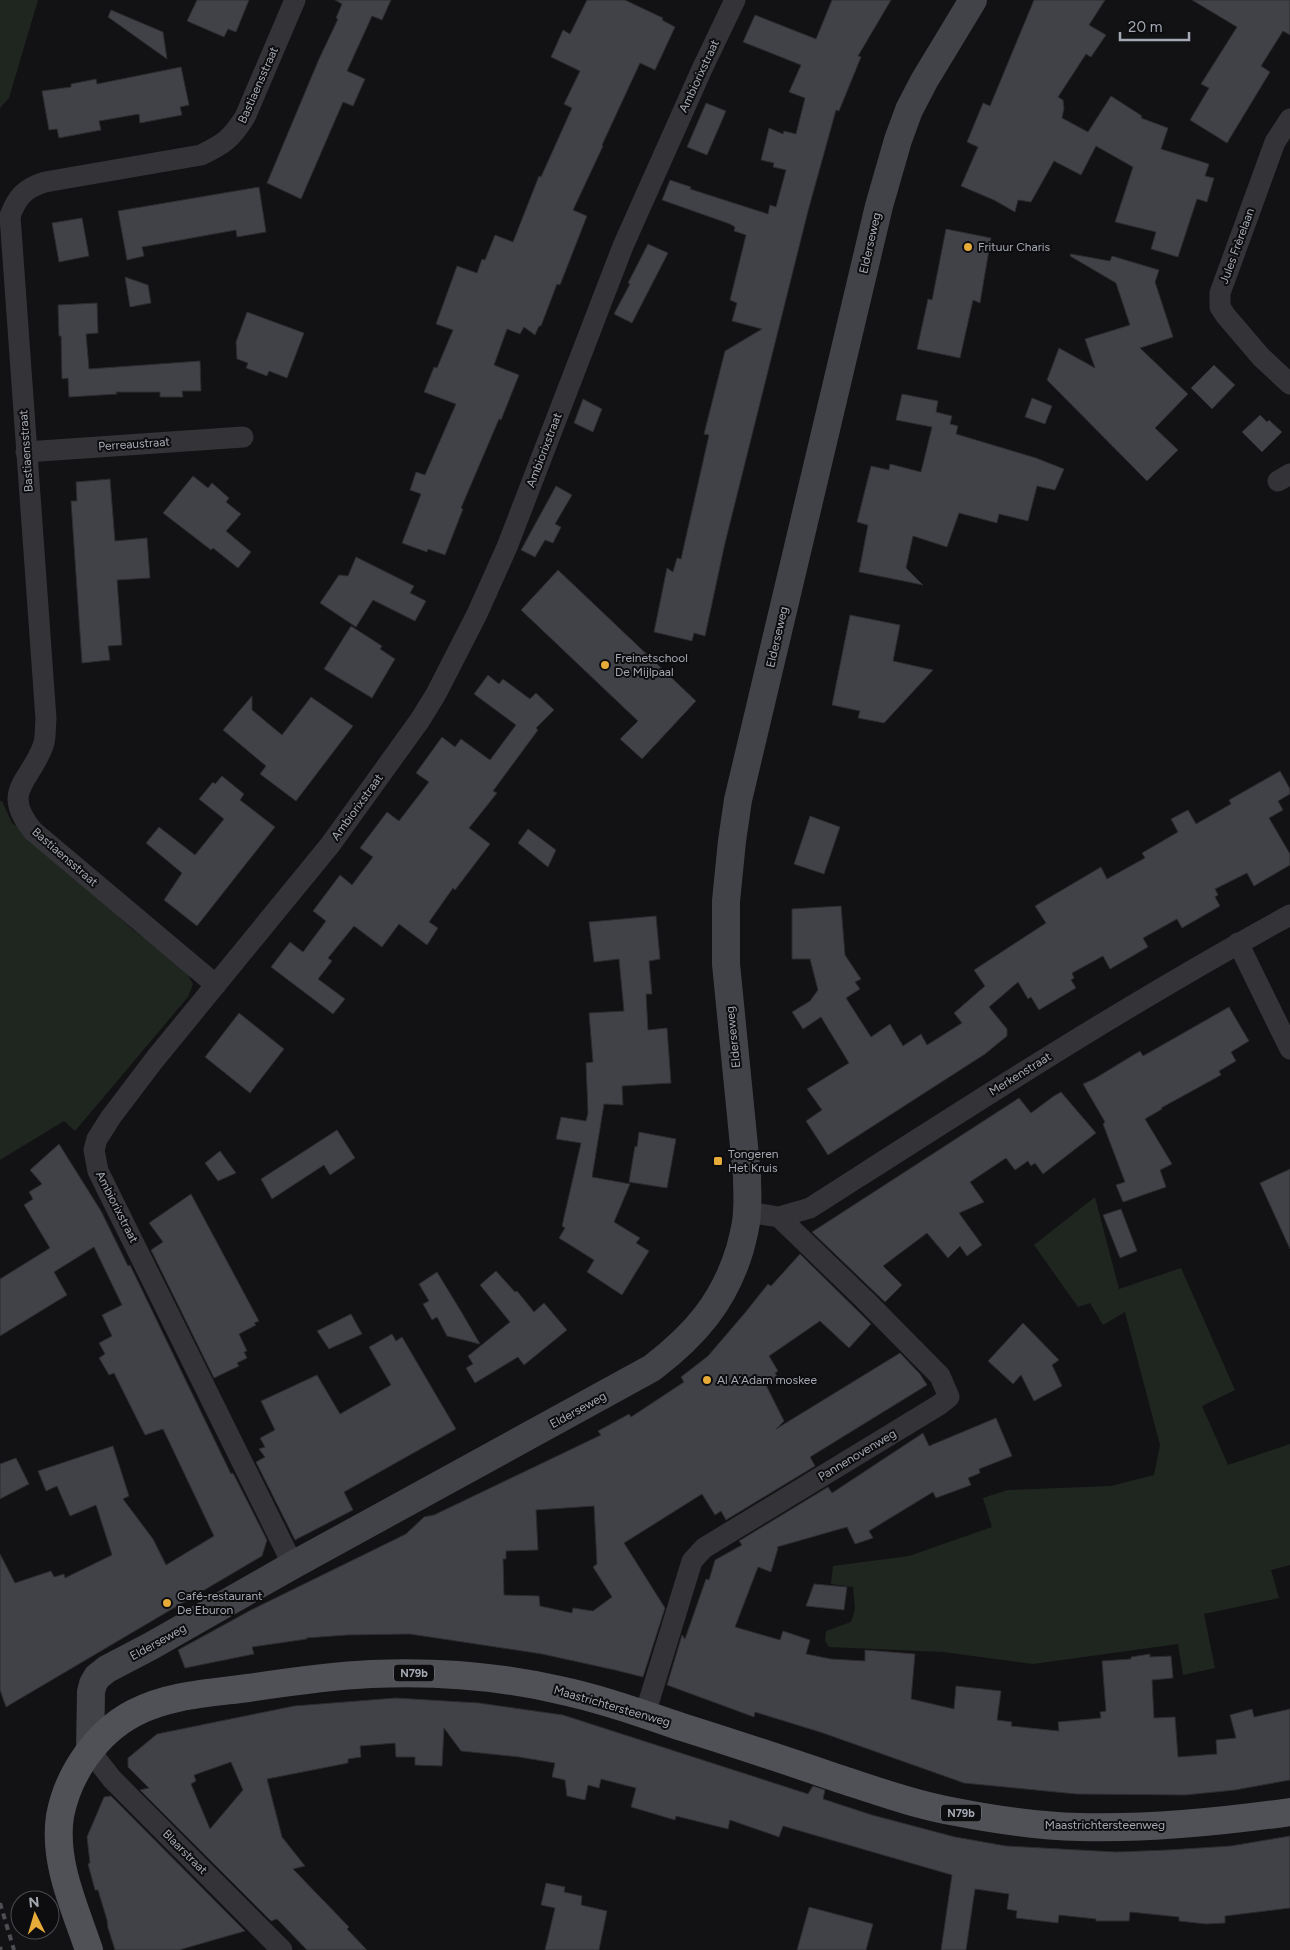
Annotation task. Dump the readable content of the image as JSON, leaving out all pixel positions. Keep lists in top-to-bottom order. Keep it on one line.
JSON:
{"streets":{"main road":["Elderseweg","N79b","Maastrichtersteenweg"],"street":["Ambiorixstraat","Bastiaensstraat","Jules Frèrelaan","Perreaustraat","Merkenstraat","Pannenovenweg","Blaarstraat"]},"crossings":[["Ambiorixstraat","Bastiaensstraat"],["Ambiorixstraat","Elderseweg"],["Bastiaensstraat","Perreaustraat"],["Elderseweg","Merkenstraat"],["Elderseweg","Maastrichtersteenweg"],["Elderseweg","Blaarstraat"],["Merkenstraat","Pannenovenweg"],["Pannenovenweg","Maastrichtersteenweg"],["Maastrichtersteenweg","Blaarstraat"]],"places":{"other":["Frituur Charis","Freinetschool De Mijlpaal","Al A’Adam moskee","Café-restaurant De Eburon"],"transit":["Tongeren Het Kruis"]},"scale_bar":"20 m","north":"top"}
